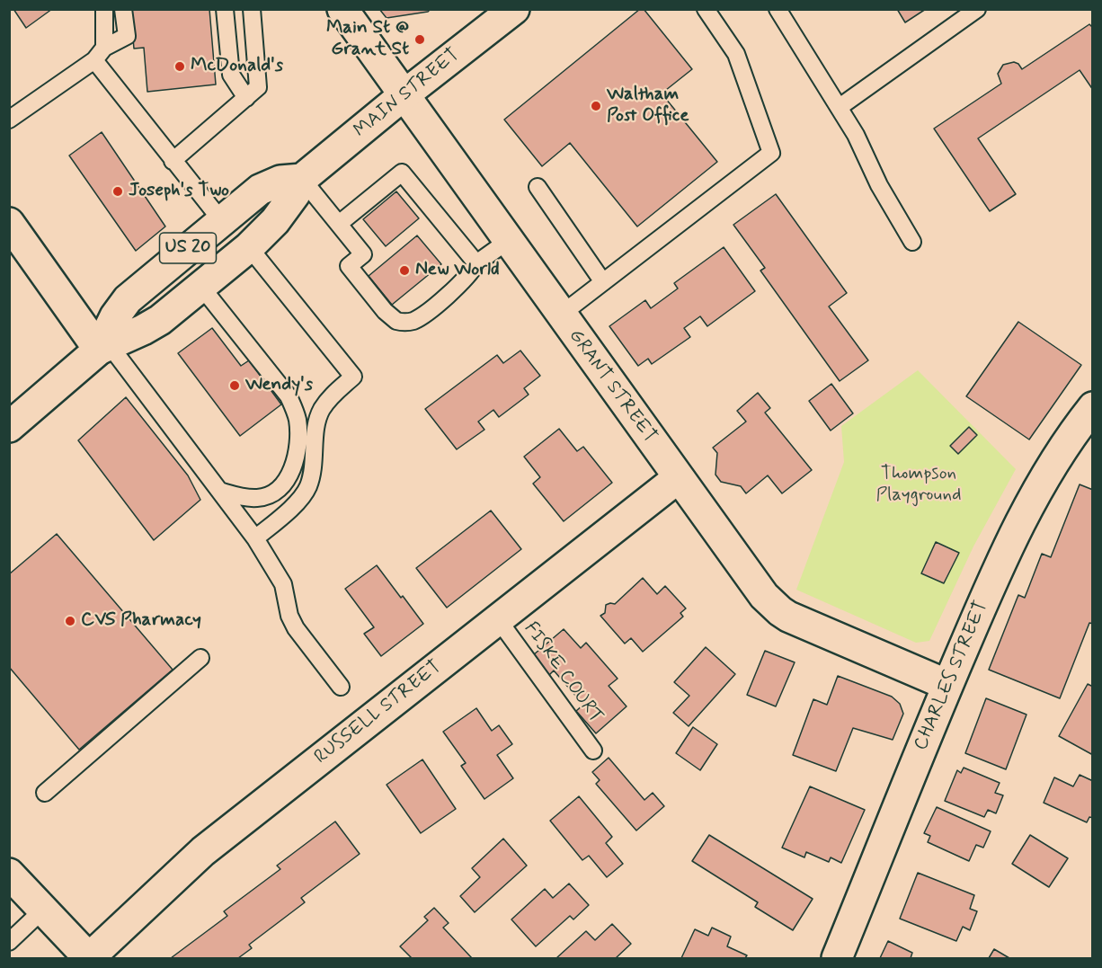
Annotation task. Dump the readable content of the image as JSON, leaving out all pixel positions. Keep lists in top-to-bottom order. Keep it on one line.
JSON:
{"streets":{"street":["MAIN STREET","US 20","GRANT STREET","CHARLES STREET","RUSSELL STREET"],"lane":["FISKE COURT"]},"crossings":[["MAIN STREET","GRANT STREET"],["GRANT STREET","CHARLES STREET"],["GRANT STREET","RUSSELL STREET"],["FISKE COURT","RUSSELL STREET"]],"parks":["Thompson Playground"],"places":["Main St @ Grant St","McDonald's","Waltham Post Office","Joseph's Two","New World","Wendy's","CVS Pharmacy"]}
